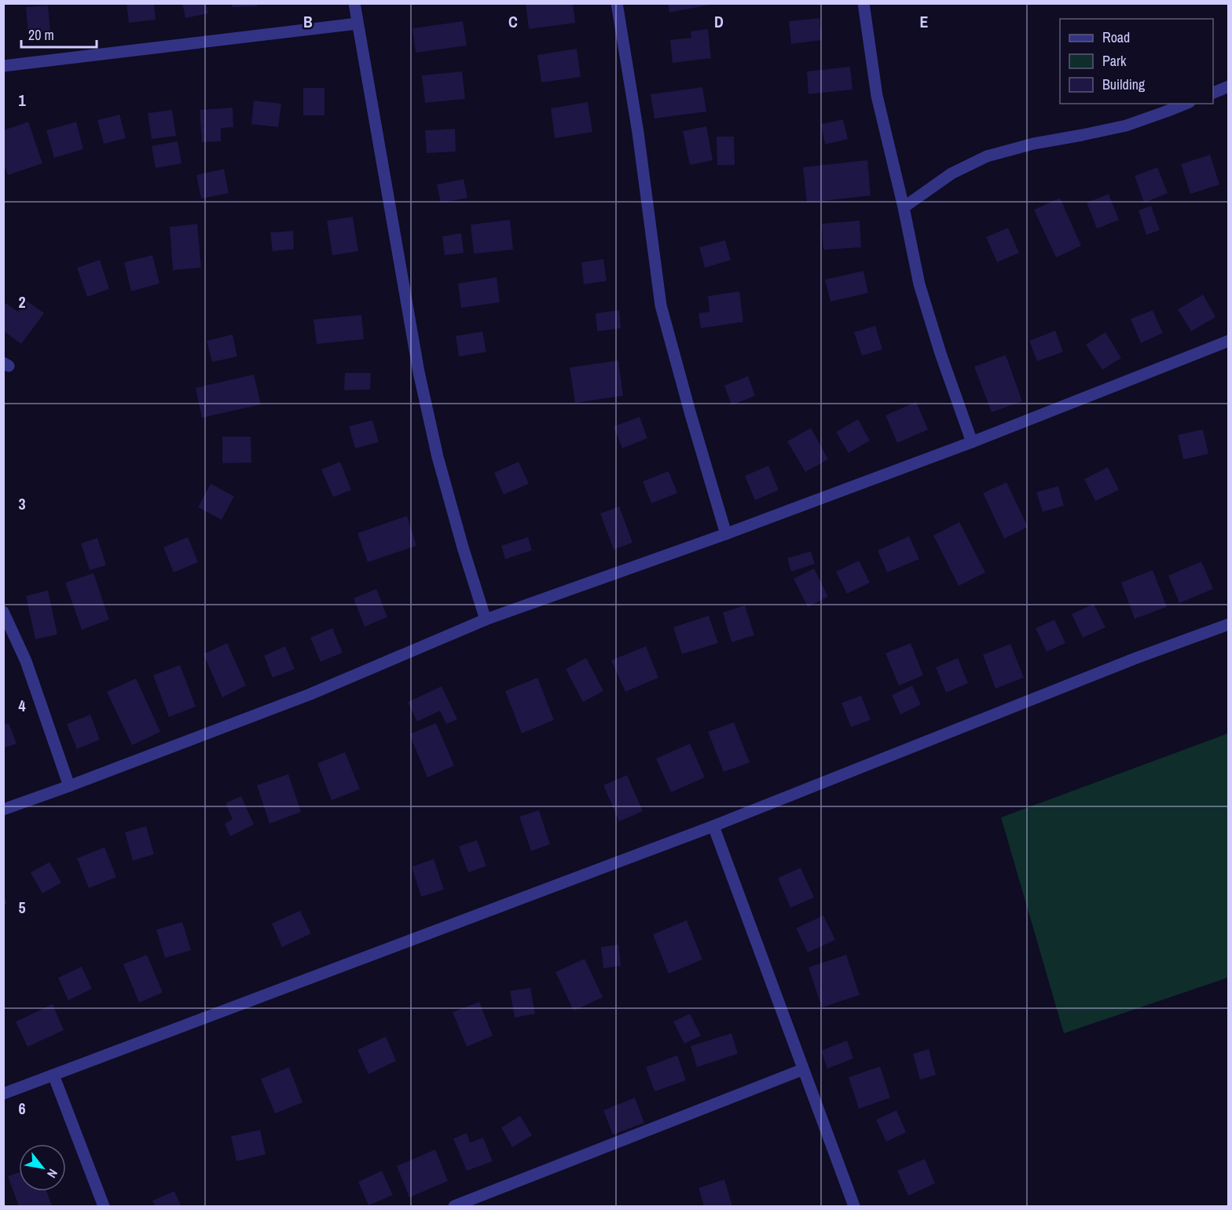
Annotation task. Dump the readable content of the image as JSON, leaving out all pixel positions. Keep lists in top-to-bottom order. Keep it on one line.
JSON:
{"legend":["Road","Park","Building"],"scale_bar":"20 m","north":"bottom right","grid":{"columns":["B","C","D","E"],"rows":["1","2","3","4","5","6"]}}
